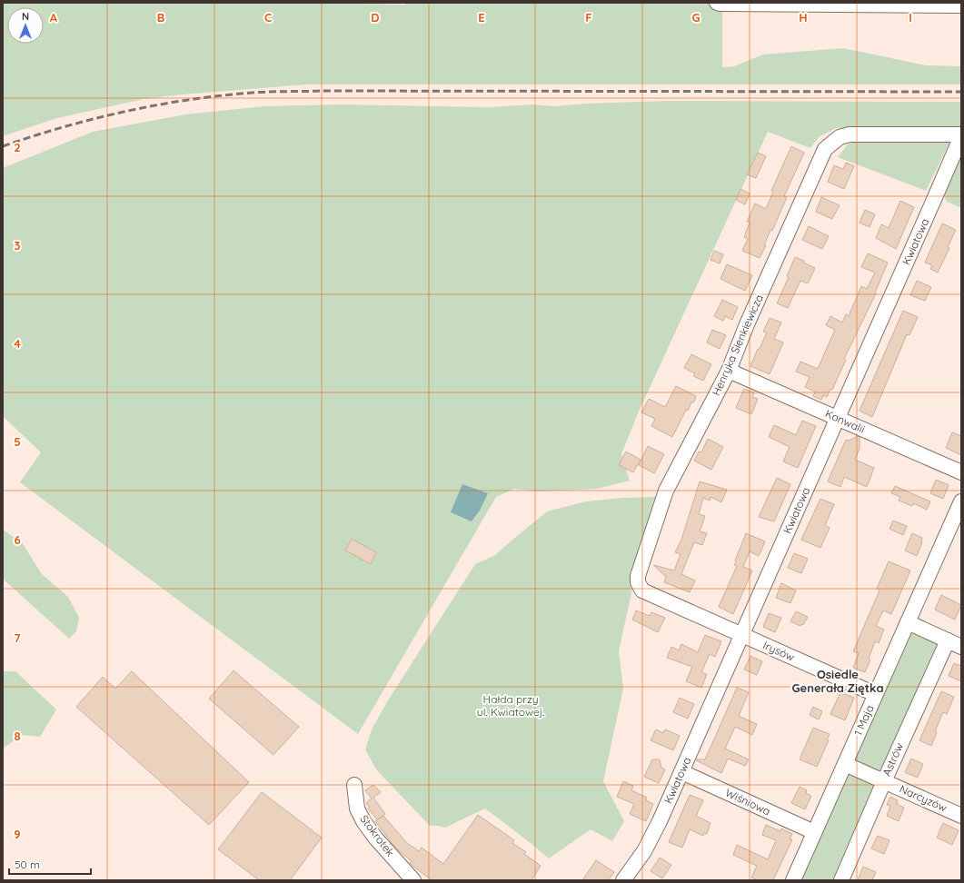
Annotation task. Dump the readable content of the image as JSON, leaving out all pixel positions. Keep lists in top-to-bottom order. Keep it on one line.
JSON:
{"streets":{"street":["Kwiatowa","Henryka Sienkiewicza","Konwalii","Irysów","1 Maja","Astrów","Narcyzów","Wiśniowa","Stokrotek"]},"crossings":[["Kwiatowa","Henryka Sienkiewicza"],["Kwiatowa","Konwalii"],["Kwiatowa","Irysów"],["Kwiatowa","Wiśniowa"],["Henryka Sienkiewicza","Konwalii"],["Henryka Sienkiewicza","Irysów"],["Irysów","1 Maja"],["1 Maja","Narcyzów"],["1 Maja","Wiśniowa"],["Astrów","Narcyzów"]],"districts":["Osiedle Generała Ziętka"],"parks":["Hałda przy ul. Kwiatowej."],"scale_bar":"50 m","north":"top","grid":{"columns":["A","B","C","D","E","F","G","H","I"],"rows":["2","3","4","5","6","7","8","9"]}}
